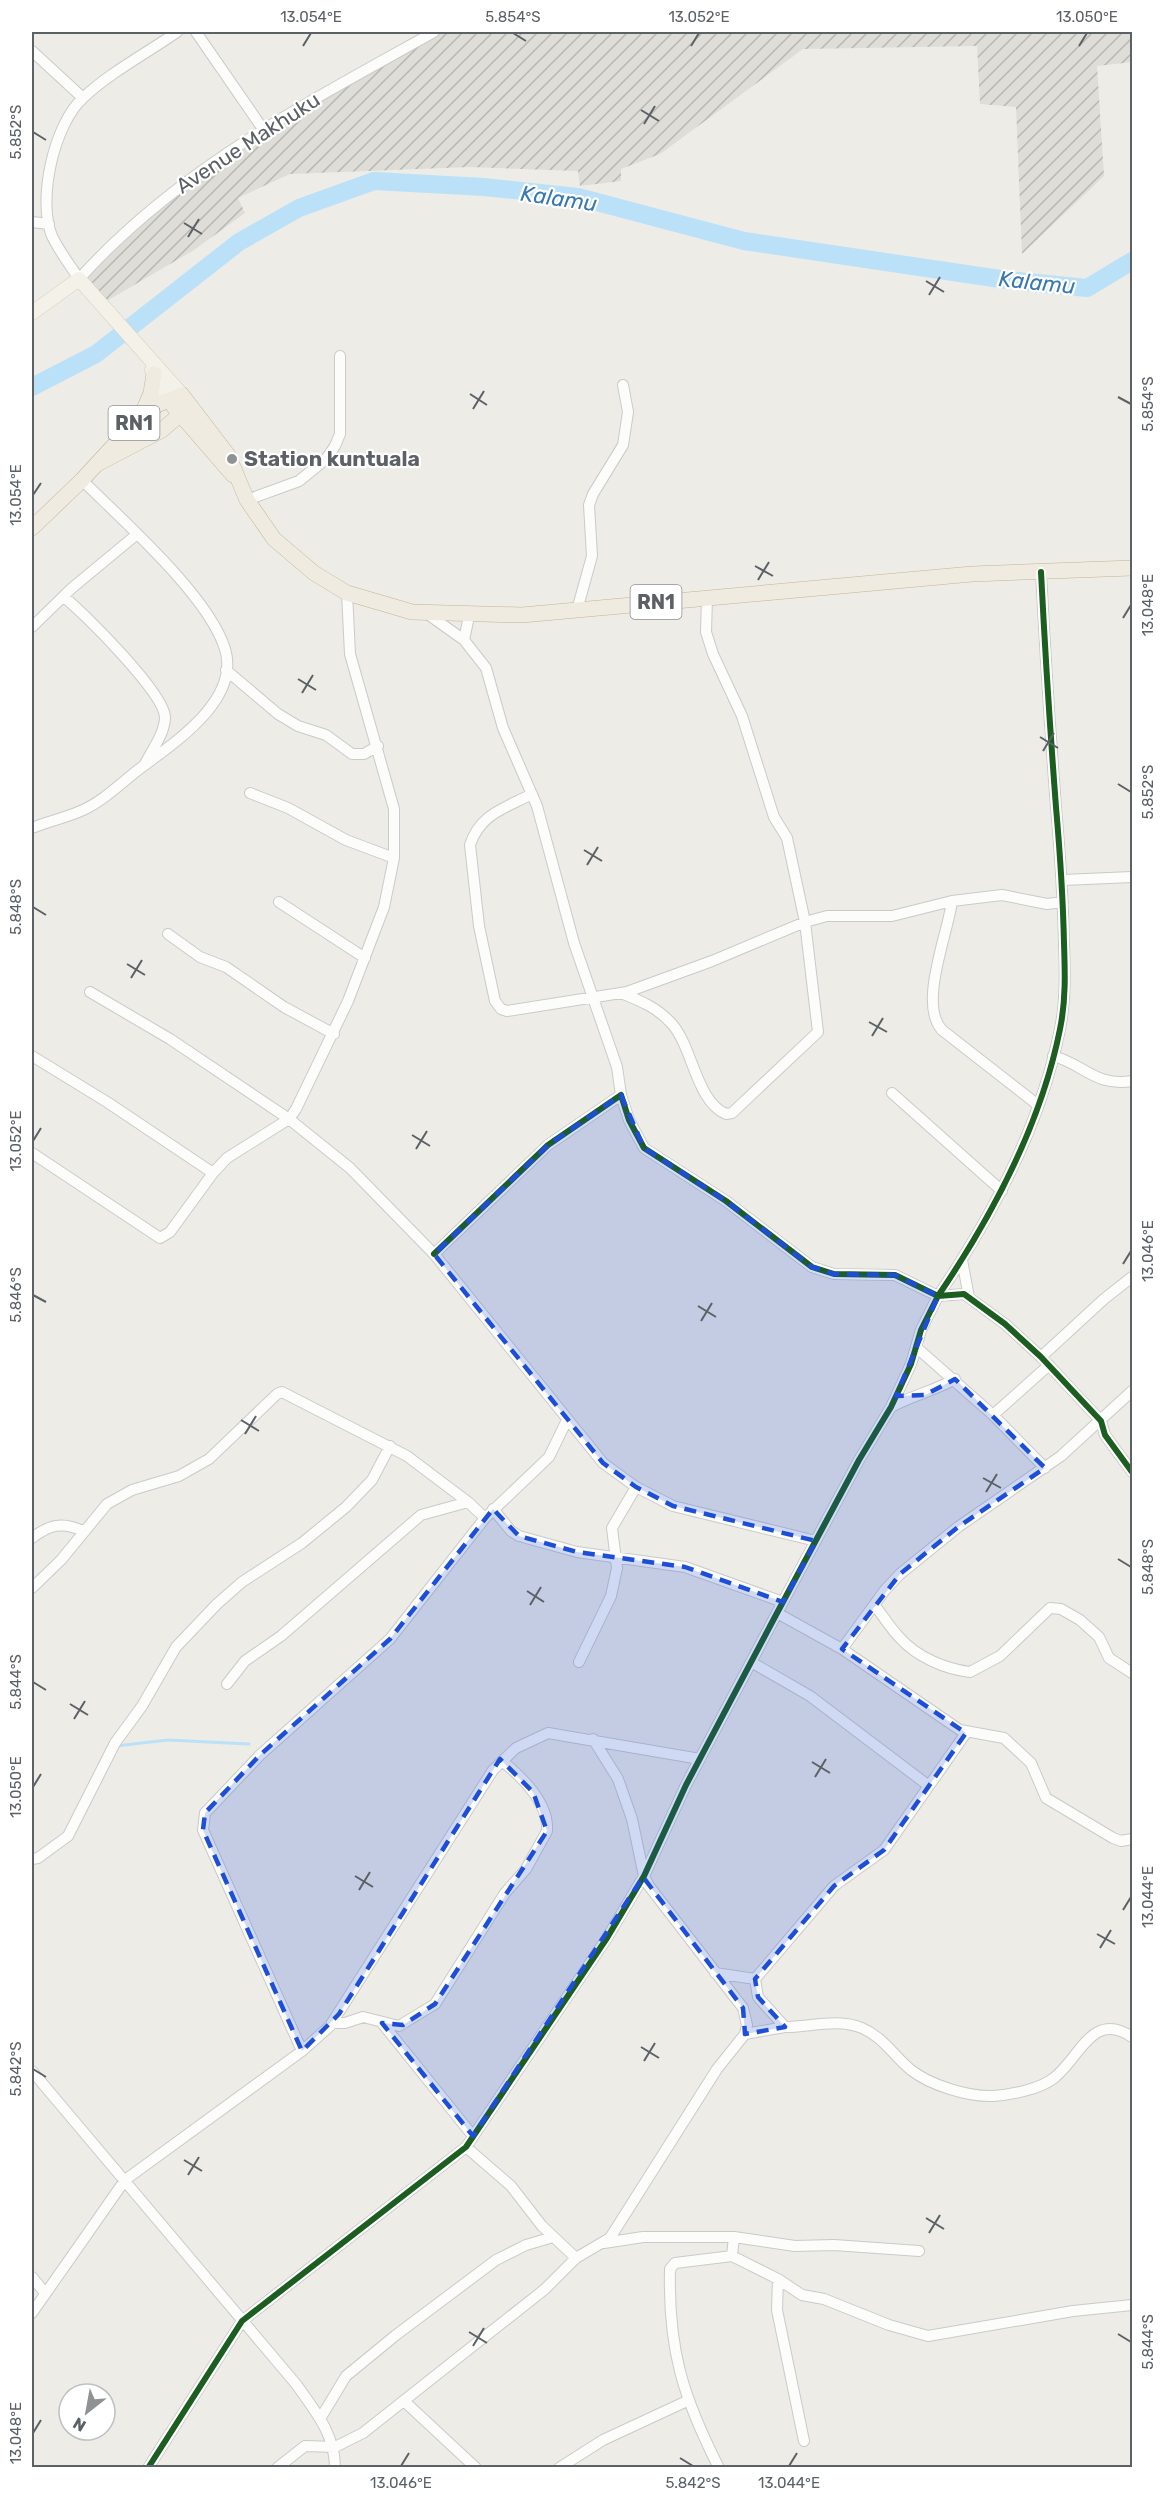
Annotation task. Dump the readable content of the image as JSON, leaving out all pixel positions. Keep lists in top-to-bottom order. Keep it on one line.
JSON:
{"streets":{"highway":["RN1"],"street":["Avenue Makhuku"]},"water":["Kalamu"],"places":["Station kuntuala"],"north":"bottom left","coordinates":["13.054°E","5.854°S","13.052°E","13.050°E","5.852°S","13.048°E","5.848°S","13.046°E","5.846°S","5.844°S","13.044°E","5.842°S"]}
